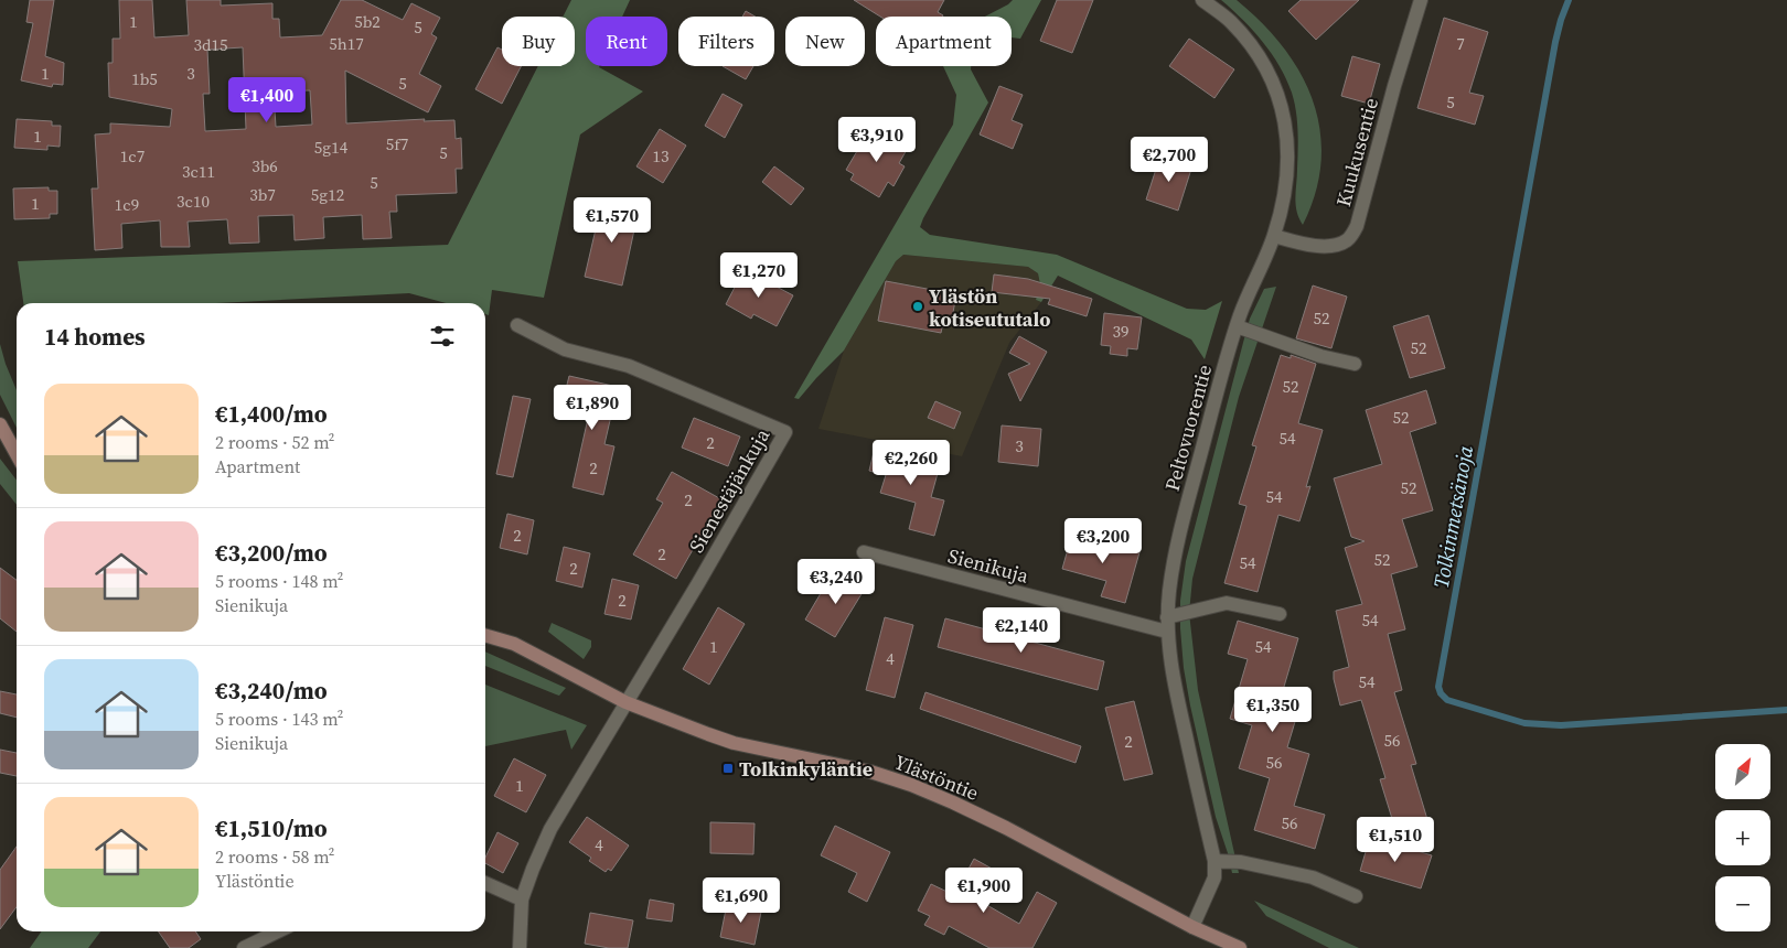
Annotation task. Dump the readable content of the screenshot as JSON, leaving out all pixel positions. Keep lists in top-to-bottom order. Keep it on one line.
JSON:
{"streets":{"main road":["Ylästöntie"],"street":["Kuukusentie","Peltovuorentie","Sienestäjänkuja","Sienikuja"]},"crossings":[["Kuukusentie","Peltovuorentie"],["Peltovuorentie","Sienikuja"],["Peltovuorentie","Ylästöntie"],["Sienestäjänkuja","Ylästöntie"]],"water":["Tolkinmetsänoja"],"places":{"other":["Ylästön kotiseututalo"],"transit":["Tolkinkyläntie"]},"house_numbers":["1","5b2","5","5h17","7","3d15","1","3","1b5","5","5","1","5f7","5g14","5","1c7","13","3b6","3c11","5","3b7","5g12","3c10","1","1c9","52","39","52","52","52","54","2","3","2","52","54","2","2","2","52","54","2","2","54","1","54","4","54","56","2","56","1","56","4"],"north":"top right","page":{"chip":["Buy","Rent","Filters","New","Apartment"],"price":["€1,400","€3,910","€2,700","€1,570","€1,270","€1,890","€2,260","€3,200","€3,240","€2,140","€1,350","€1,510","€1,900","€1,690"],"heading":"14 homes","list":[{"name":"€1,400/mo","note":"2 rooms · 52 m² · Apartment"},{"name":"€3,200/mo","note":"5 rooms · 148 m² · Sienikuja"},{"name":"€3,240/mo","note":"5 rooms · 143 m² · Sienikuja"},{"name":"€1,510/mo","note":"2 rooms · 58 m² · Ylästöntie"}],"map_buttons":["+","−"]}}
